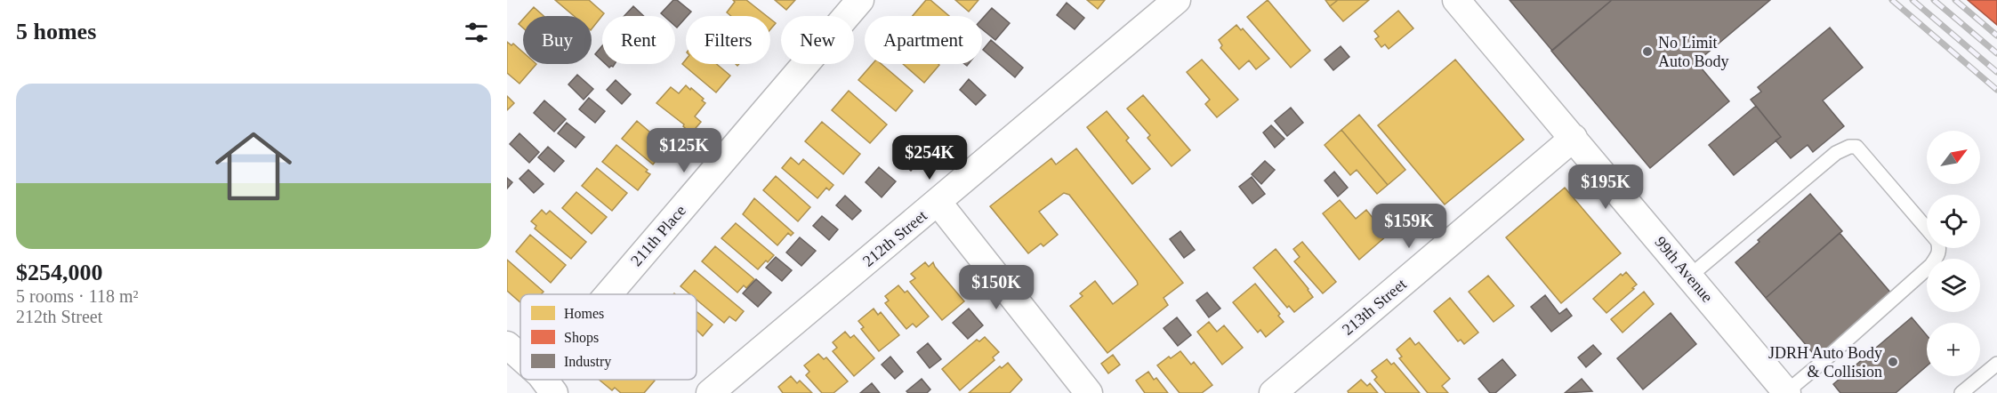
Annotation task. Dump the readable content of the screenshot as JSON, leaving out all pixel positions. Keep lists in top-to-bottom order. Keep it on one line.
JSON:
{"streets":{"street":["211th Place","212th Street","99th Avenue","213th Street"]},"crossings":[["99th Avenue","213th Street"]],"places":["No Limit Auto Body","JDRH Auto Body & Collision"],"legend":["Homes","Shops","Industry"],"north":"top right","page":{"heading":"5 homes","chip":["Buy","Rent","Filters","New","Apartment"],"list":[{"name":"$254,000","note":"5 rooms · 118 m² · 212th Street"}],"price":["$125K","$254K","$195K","$159K","$150K"],"map_buttons":"+"}}
